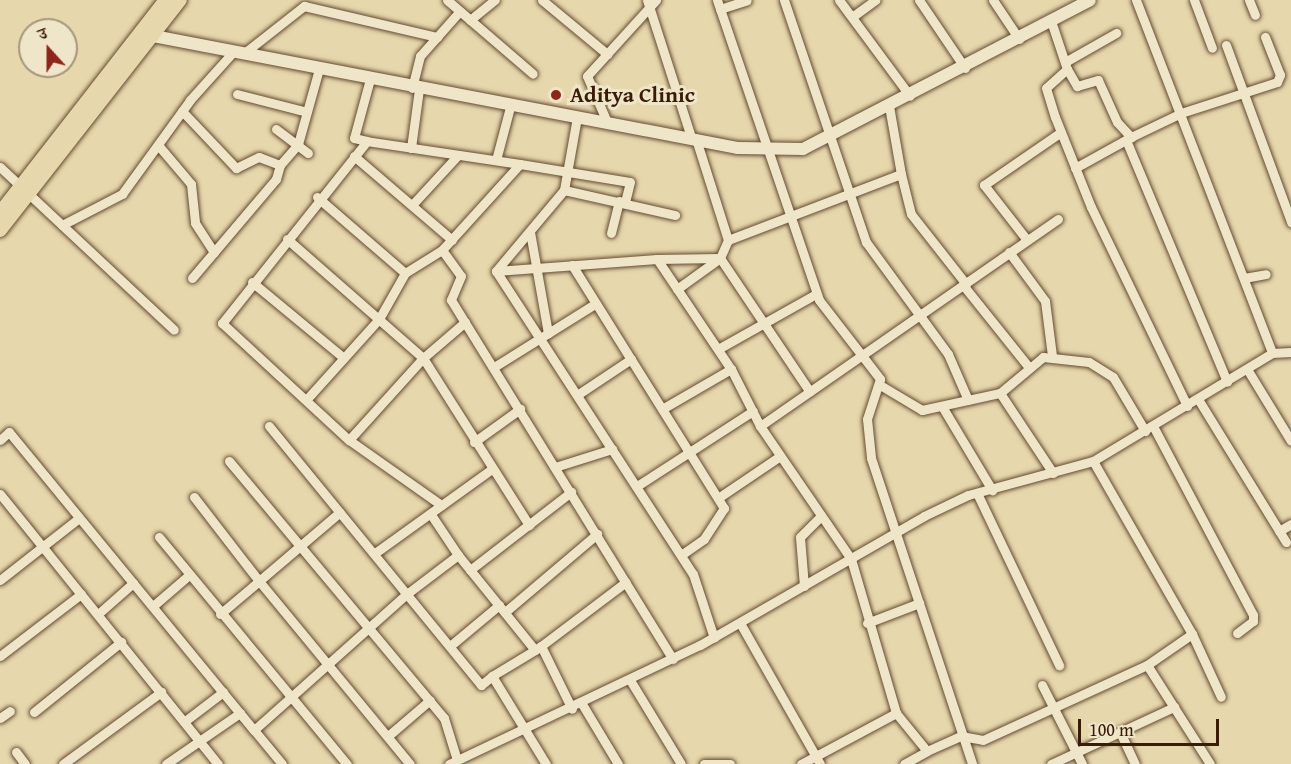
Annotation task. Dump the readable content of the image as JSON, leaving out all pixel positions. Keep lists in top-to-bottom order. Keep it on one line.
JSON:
{"places":["Aditya Clinic"],"scale_bar":"100 m","north":"top"}
